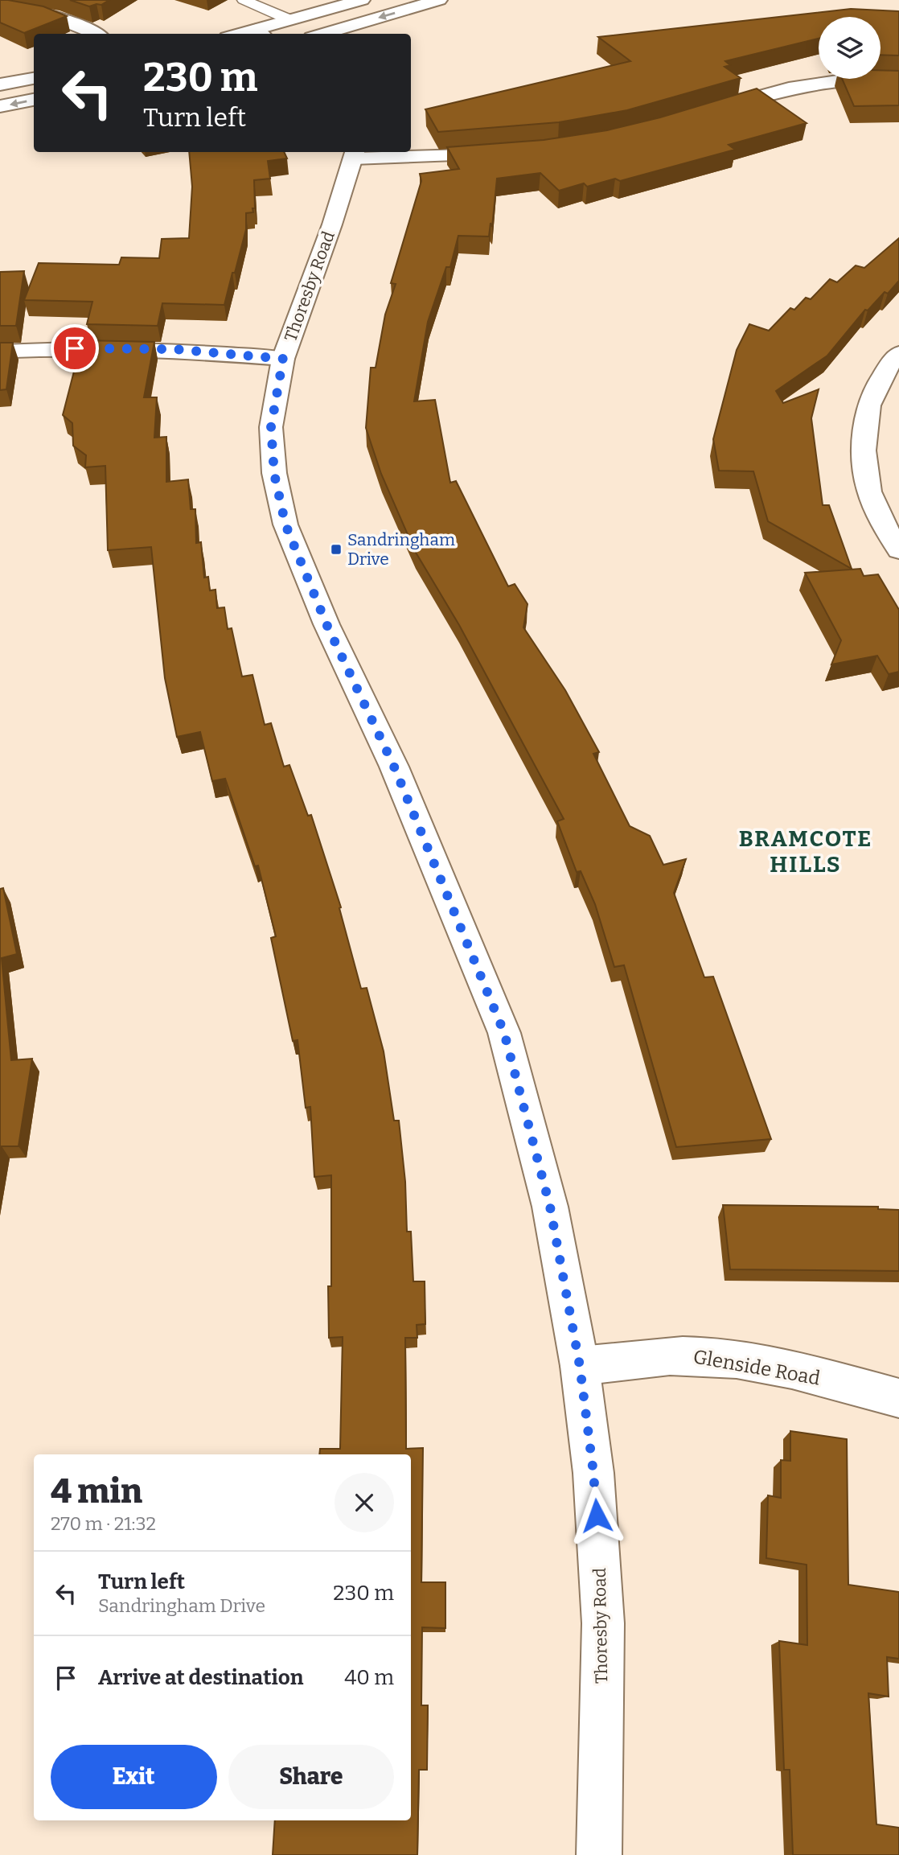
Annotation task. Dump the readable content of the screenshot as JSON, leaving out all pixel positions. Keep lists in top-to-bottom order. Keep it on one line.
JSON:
{"streets":{"main road":["Thoresby Road","Glenside Road"]},"crossings":[["Thoresby Road","Glenside Road"]],"districts":["BRAMCOTE HILLS"],"places":{"transit":["Sandringham Drive"]},"page":{"turn":["230 m","Turn left"],"heading":["4 min","270 m · 21:32"],"list":[{"name":"Turn left","note":"Sandringham Drive","value":"230 m"},{"name":"Arrive at destination","value":"40 m"}],"buttons":["Exit","Share"]}}
